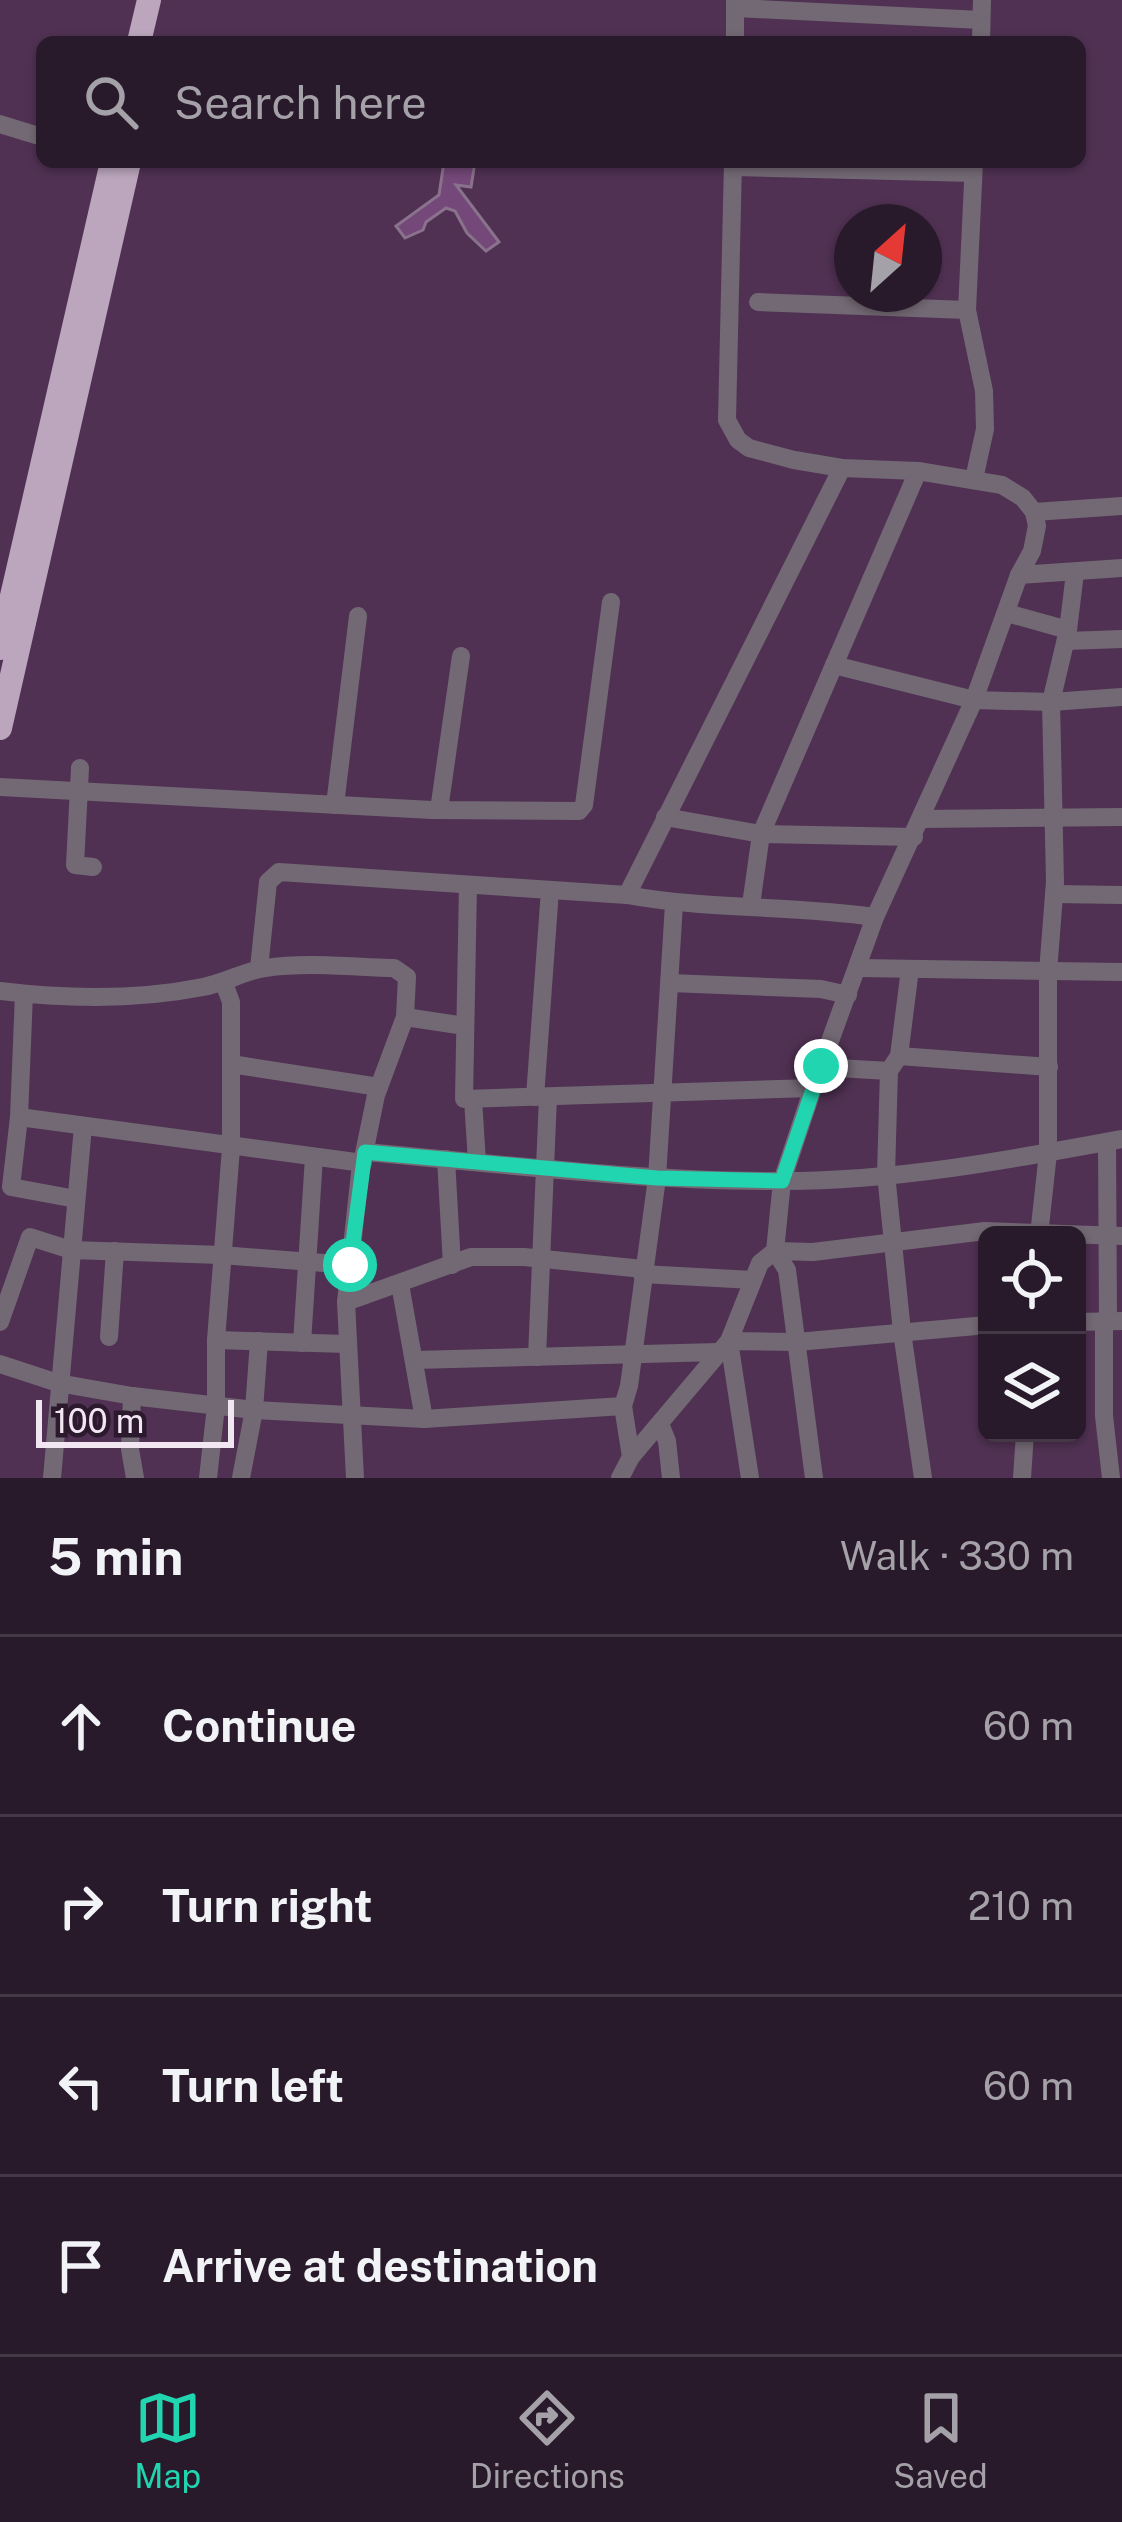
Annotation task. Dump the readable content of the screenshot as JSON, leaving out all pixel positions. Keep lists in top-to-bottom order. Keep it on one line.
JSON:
{"scale_bar":"100 m","north":"top right","page":{"search":"Search here","scale":"100 m","heading":["5 min","Walk · 330 m"],"list":[["Continue","60 m"],["Turn right","210 m"],["Turn left","60 m"],"Arrive at destination"],"nav":["Map","Directions","Saved"]}}
